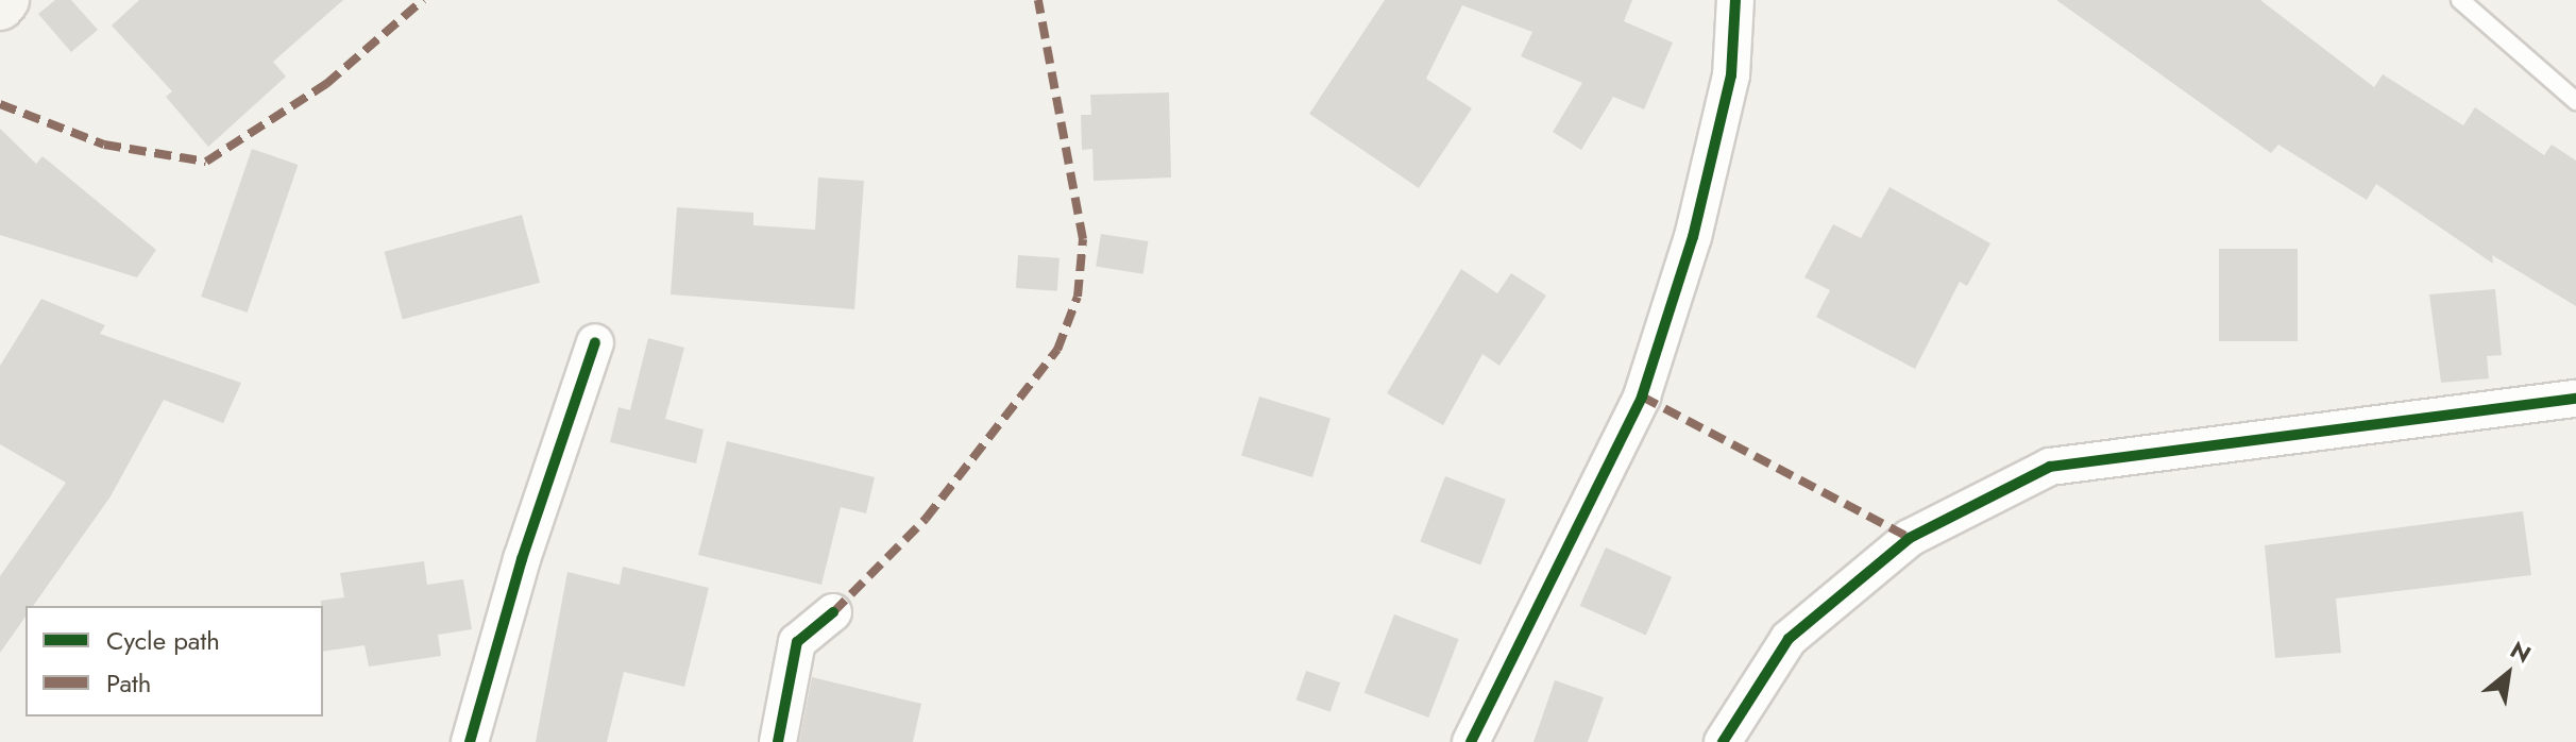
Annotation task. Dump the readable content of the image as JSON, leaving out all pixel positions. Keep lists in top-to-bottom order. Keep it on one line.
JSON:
{"legend":["Cycle path","Path"],"north":"top right"}
